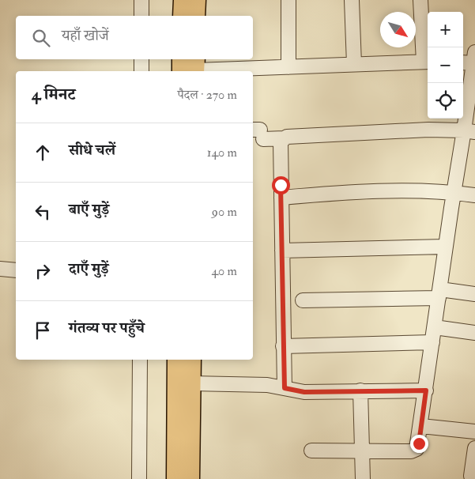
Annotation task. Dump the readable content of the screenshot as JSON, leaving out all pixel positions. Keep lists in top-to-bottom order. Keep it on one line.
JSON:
{"north":"bottom right","page":{"map_buttons":["+","−"],"search":"यहाँ खोजें","heading":["4 मिनट","पैदल · 270 m"],"list":[["सीधे चलें","140 m"],["बाएँ मुड़ें","90 m"],["दाएँ मुड़ें","40 m"],"गंतव्य पर पहुँचे"]}}
